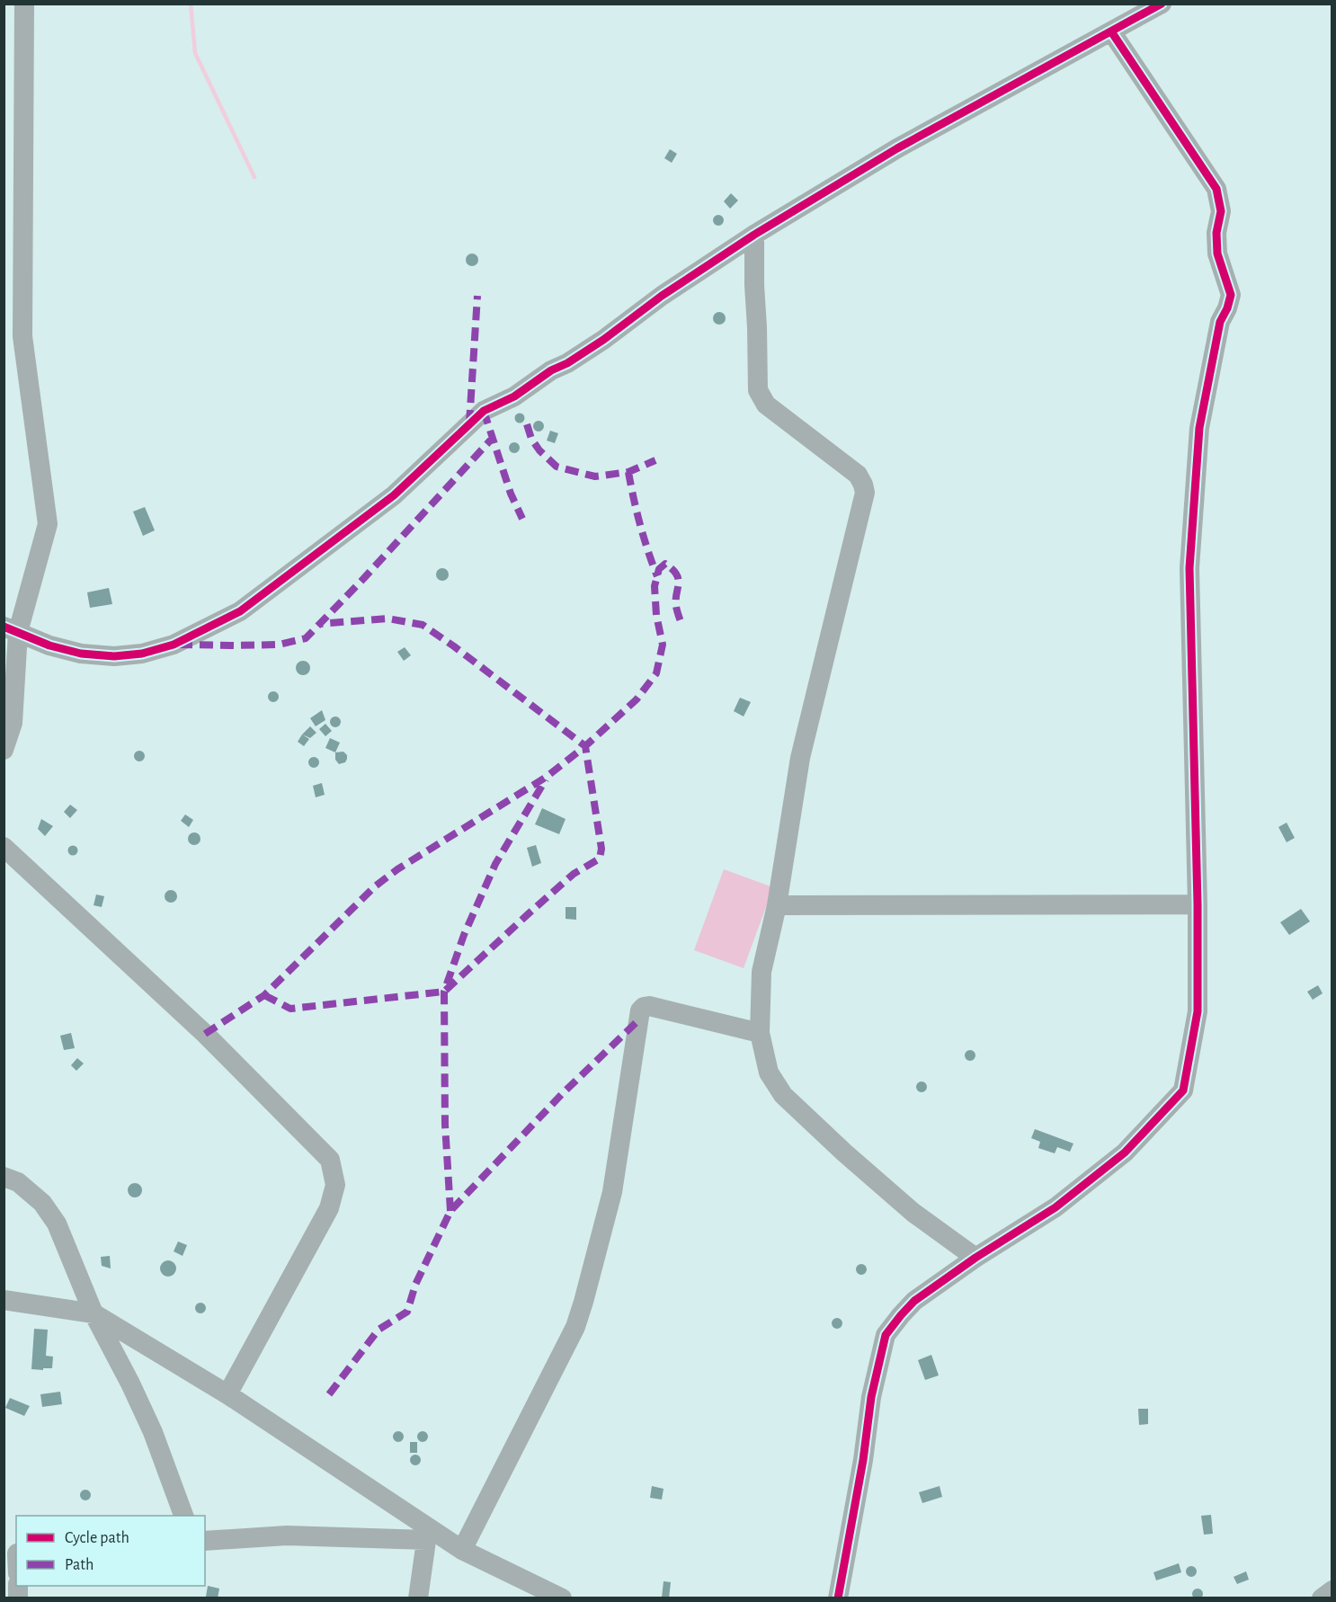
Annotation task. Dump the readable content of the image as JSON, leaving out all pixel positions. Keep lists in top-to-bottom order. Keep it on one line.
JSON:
{"legend":["Cycle path","Path"]}
